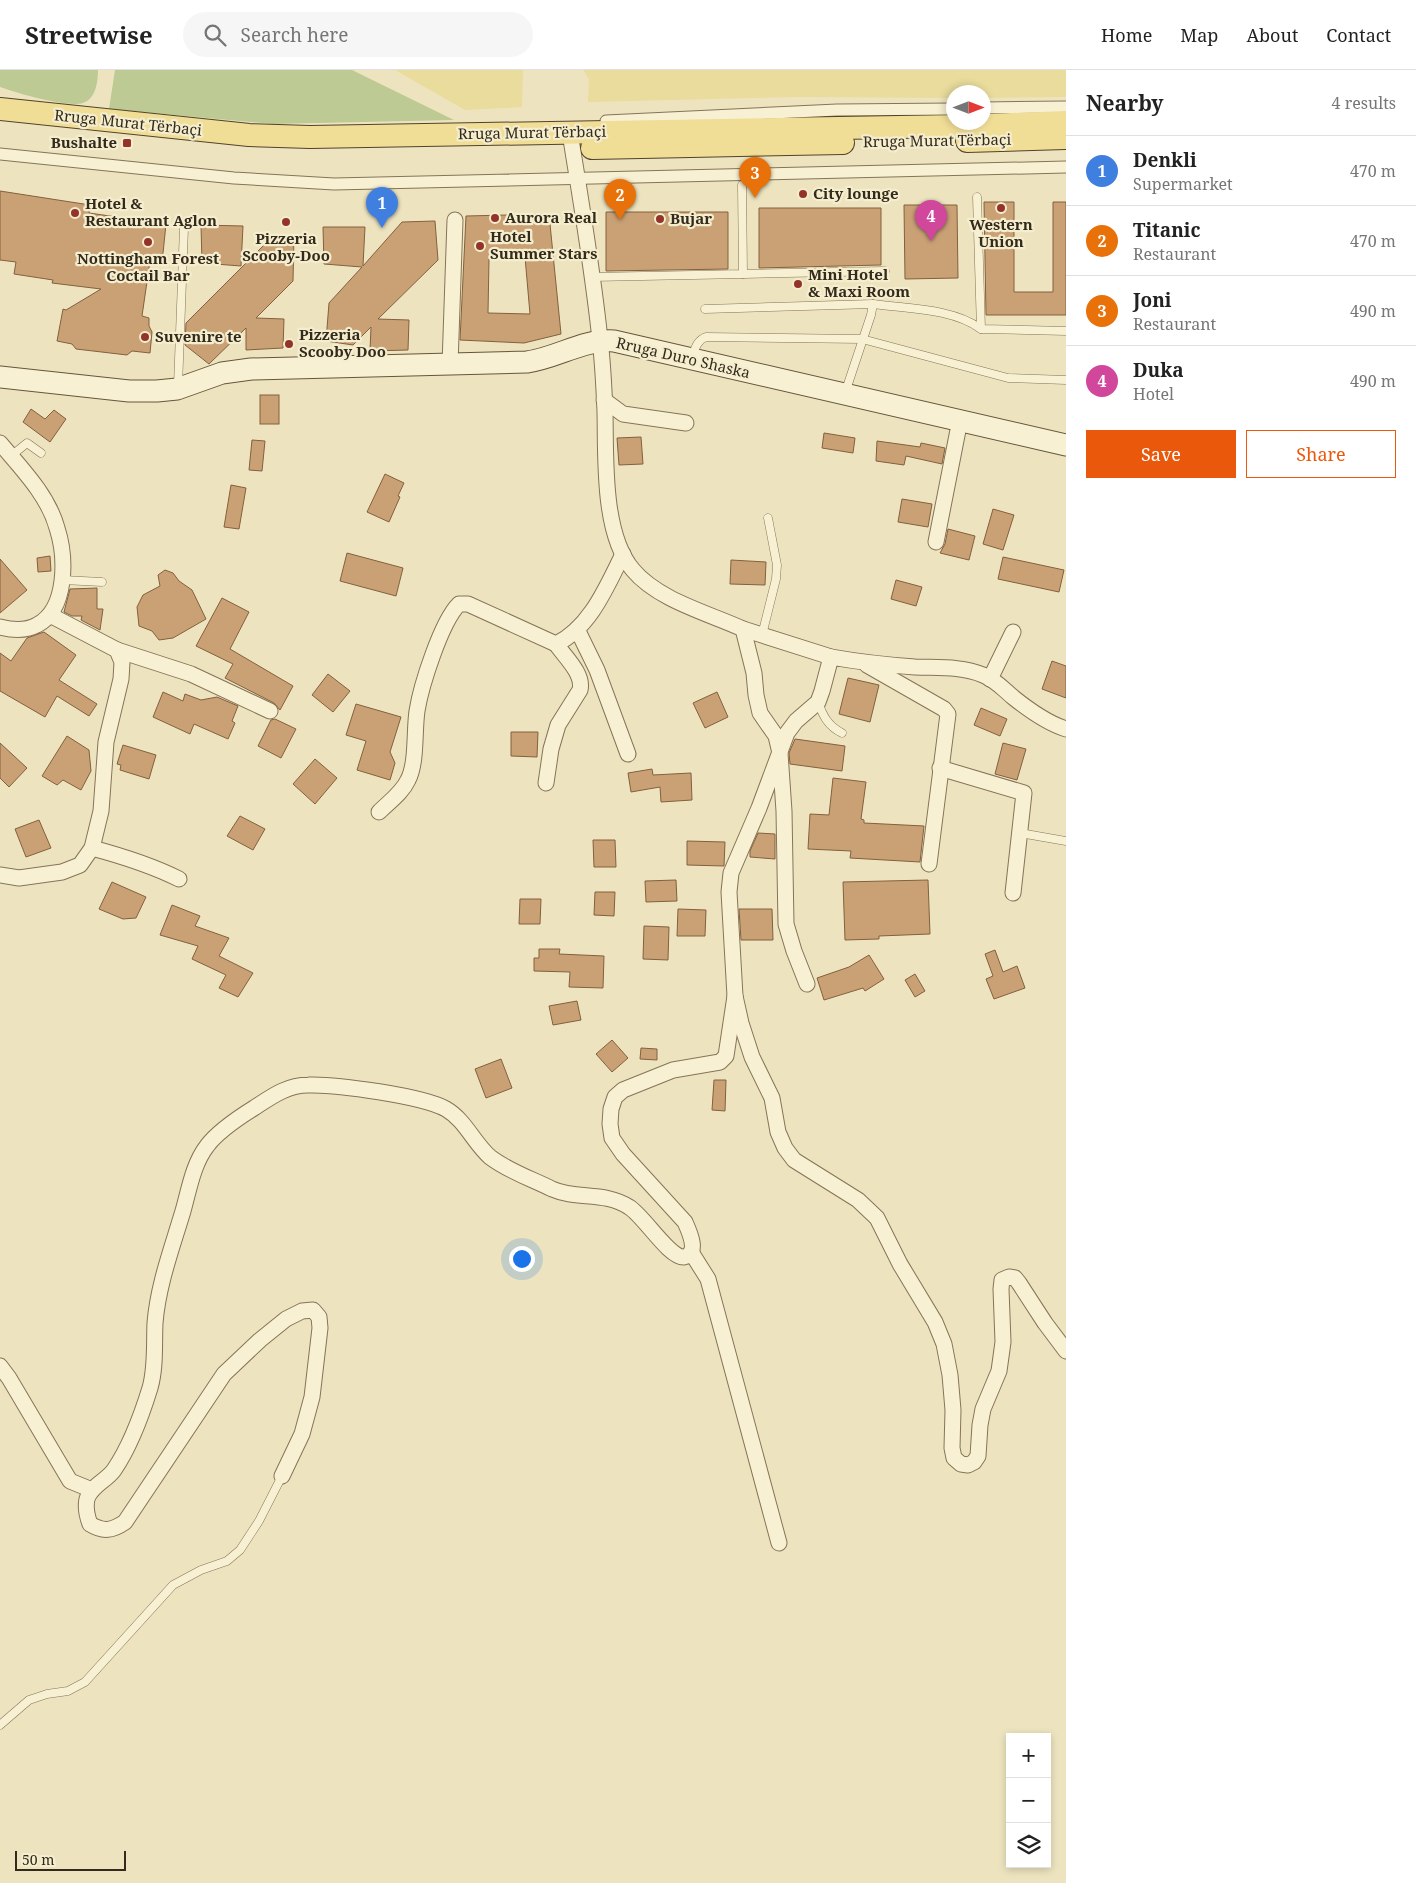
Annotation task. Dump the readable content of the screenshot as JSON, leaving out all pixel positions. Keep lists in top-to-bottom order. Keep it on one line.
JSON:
{"streets":{"main road":["Rruga Murat Tërbaçi","Rruga Duro Shaska"]},"places":{"transit":["Bushalte"],"other":["City lounge","Western Union","Hotel & Restaurant Aglon","Aurora Real","Bujar","Pizzeria Scooby-Doo","Nottingham Forest Coctail Bar","Hotel Summer Stars","Mini Hotel & Maxi Room","Suvenire te","Pizzeria Scooby Doo"]},"scale_bar":"50 m","north":"right","page":{"header":"Streetwise","search":"Search here","nav":["Home","Map","About","Contact"],"heading":["Nearby","4 results"],"list":[{"mark":"1","name":"Denkli","note":"Supermarket","value":"470 m"},{"mark":"2","name":"Titanic","note":"Restaurant","value":"470 m"},{"mark":"3","name":"Joni","note":"Restaurant","value":"490 m"},{"mark":"4","name":"Duka","note":"Hotel","value":"490 m"}],"pins":["3","2","1","4"],"buttons":["Save","Share"],"map_buttons":["+","−"],"scale":"50 m"}}
